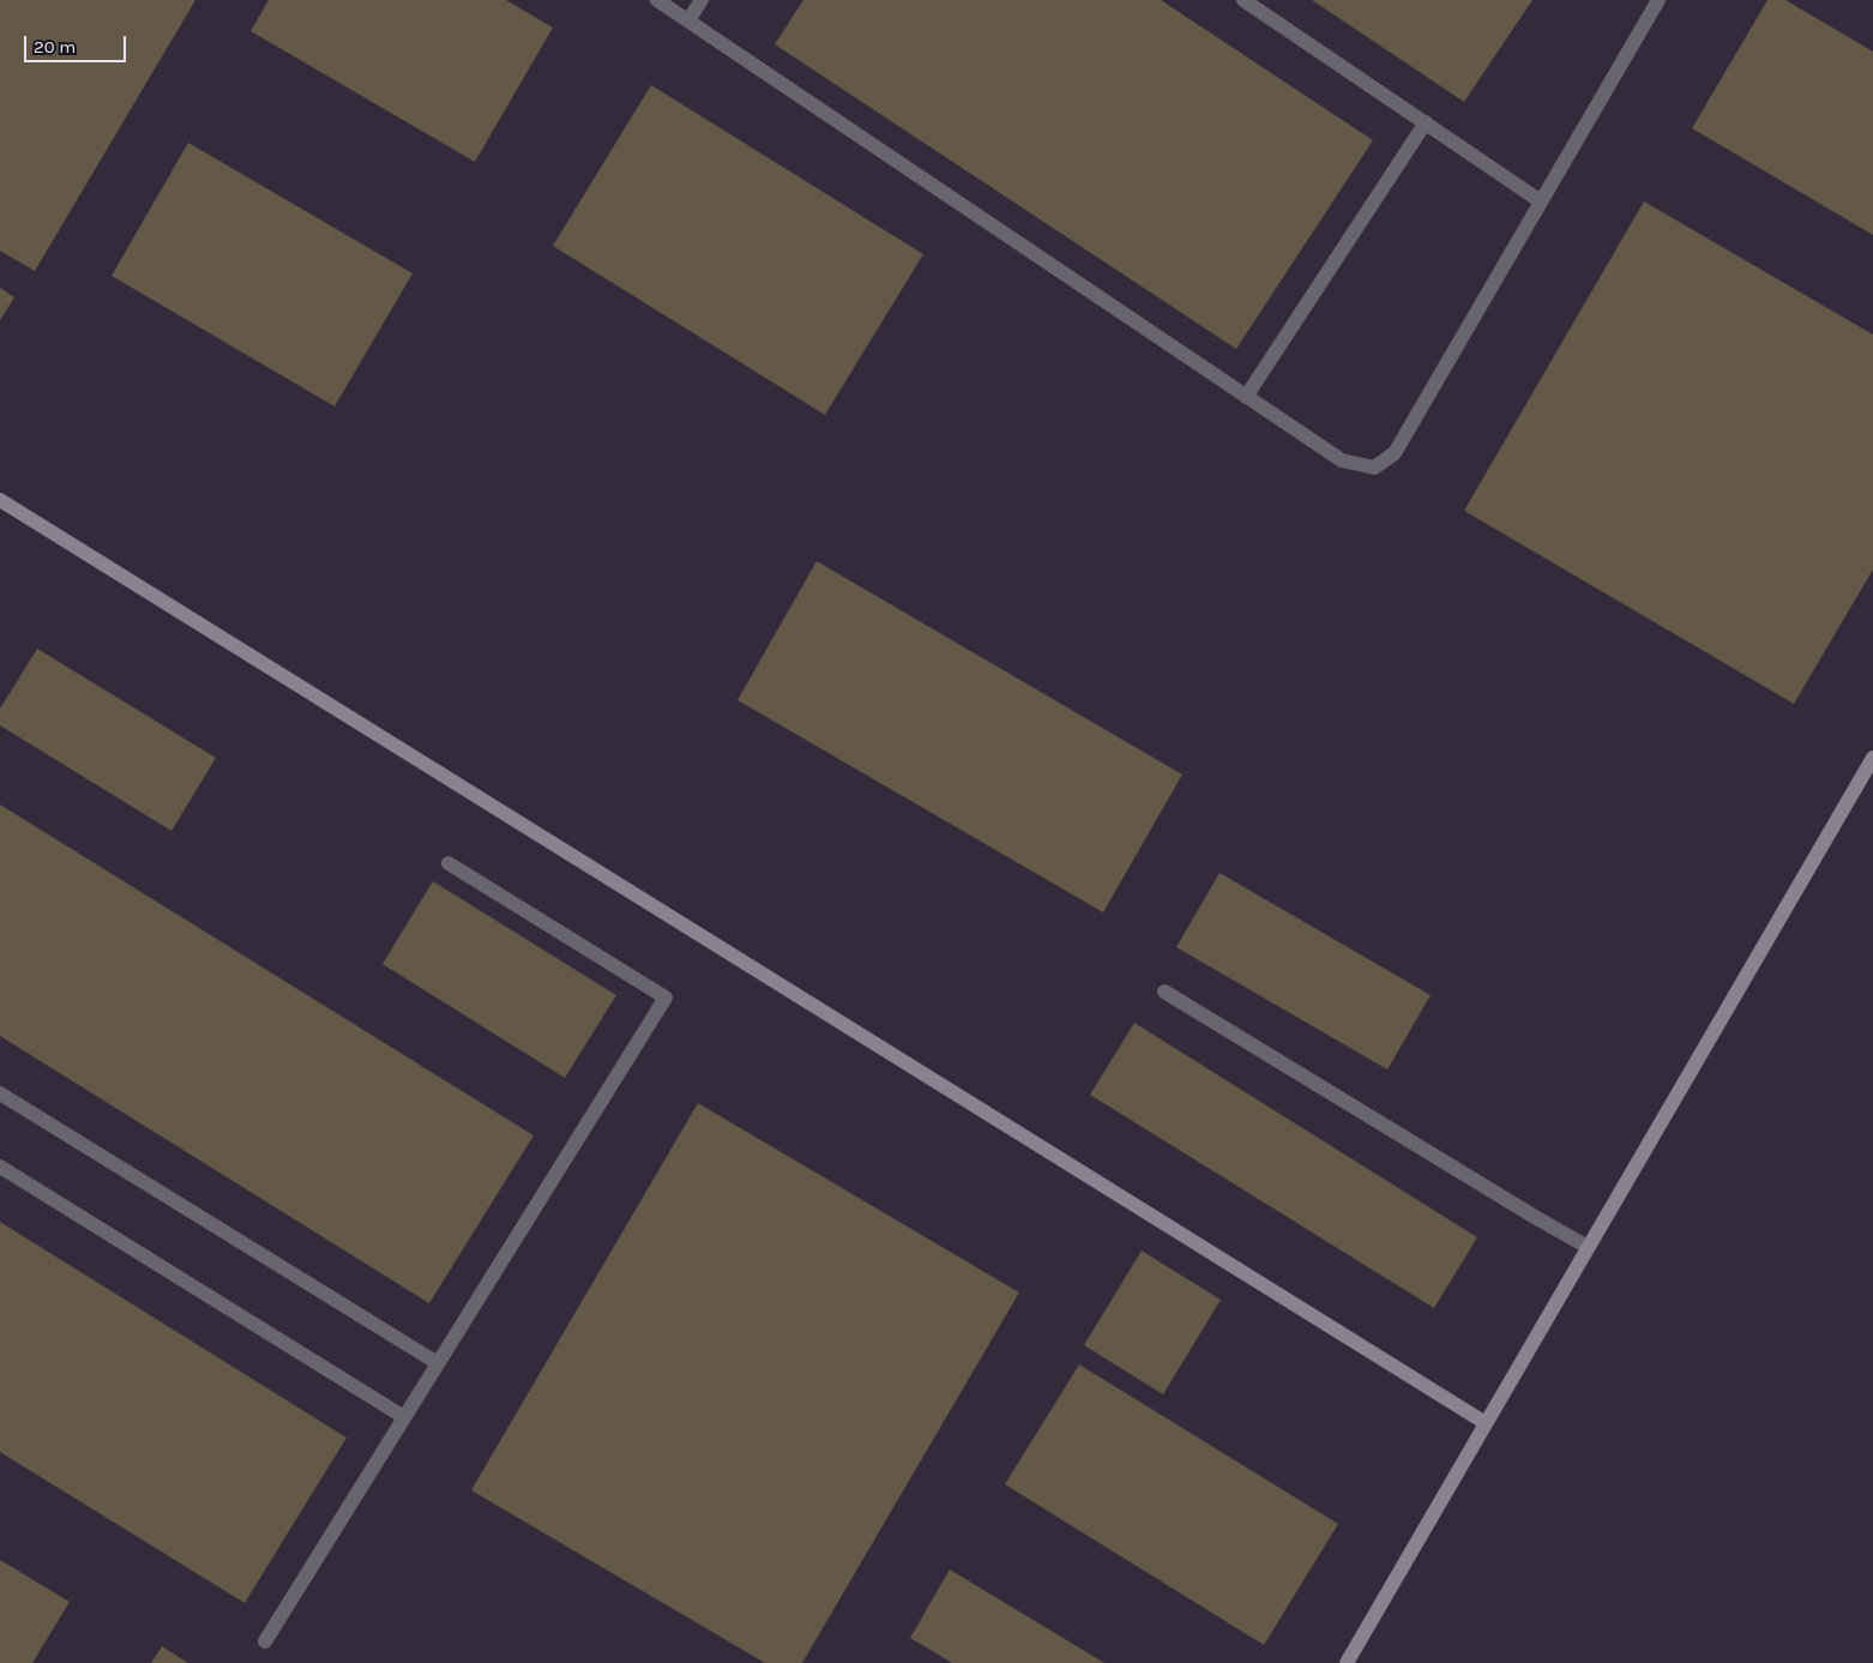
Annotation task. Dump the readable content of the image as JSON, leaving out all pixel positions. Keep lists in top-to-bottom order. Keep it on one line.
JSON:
{"scale_bar":"20 m"}
